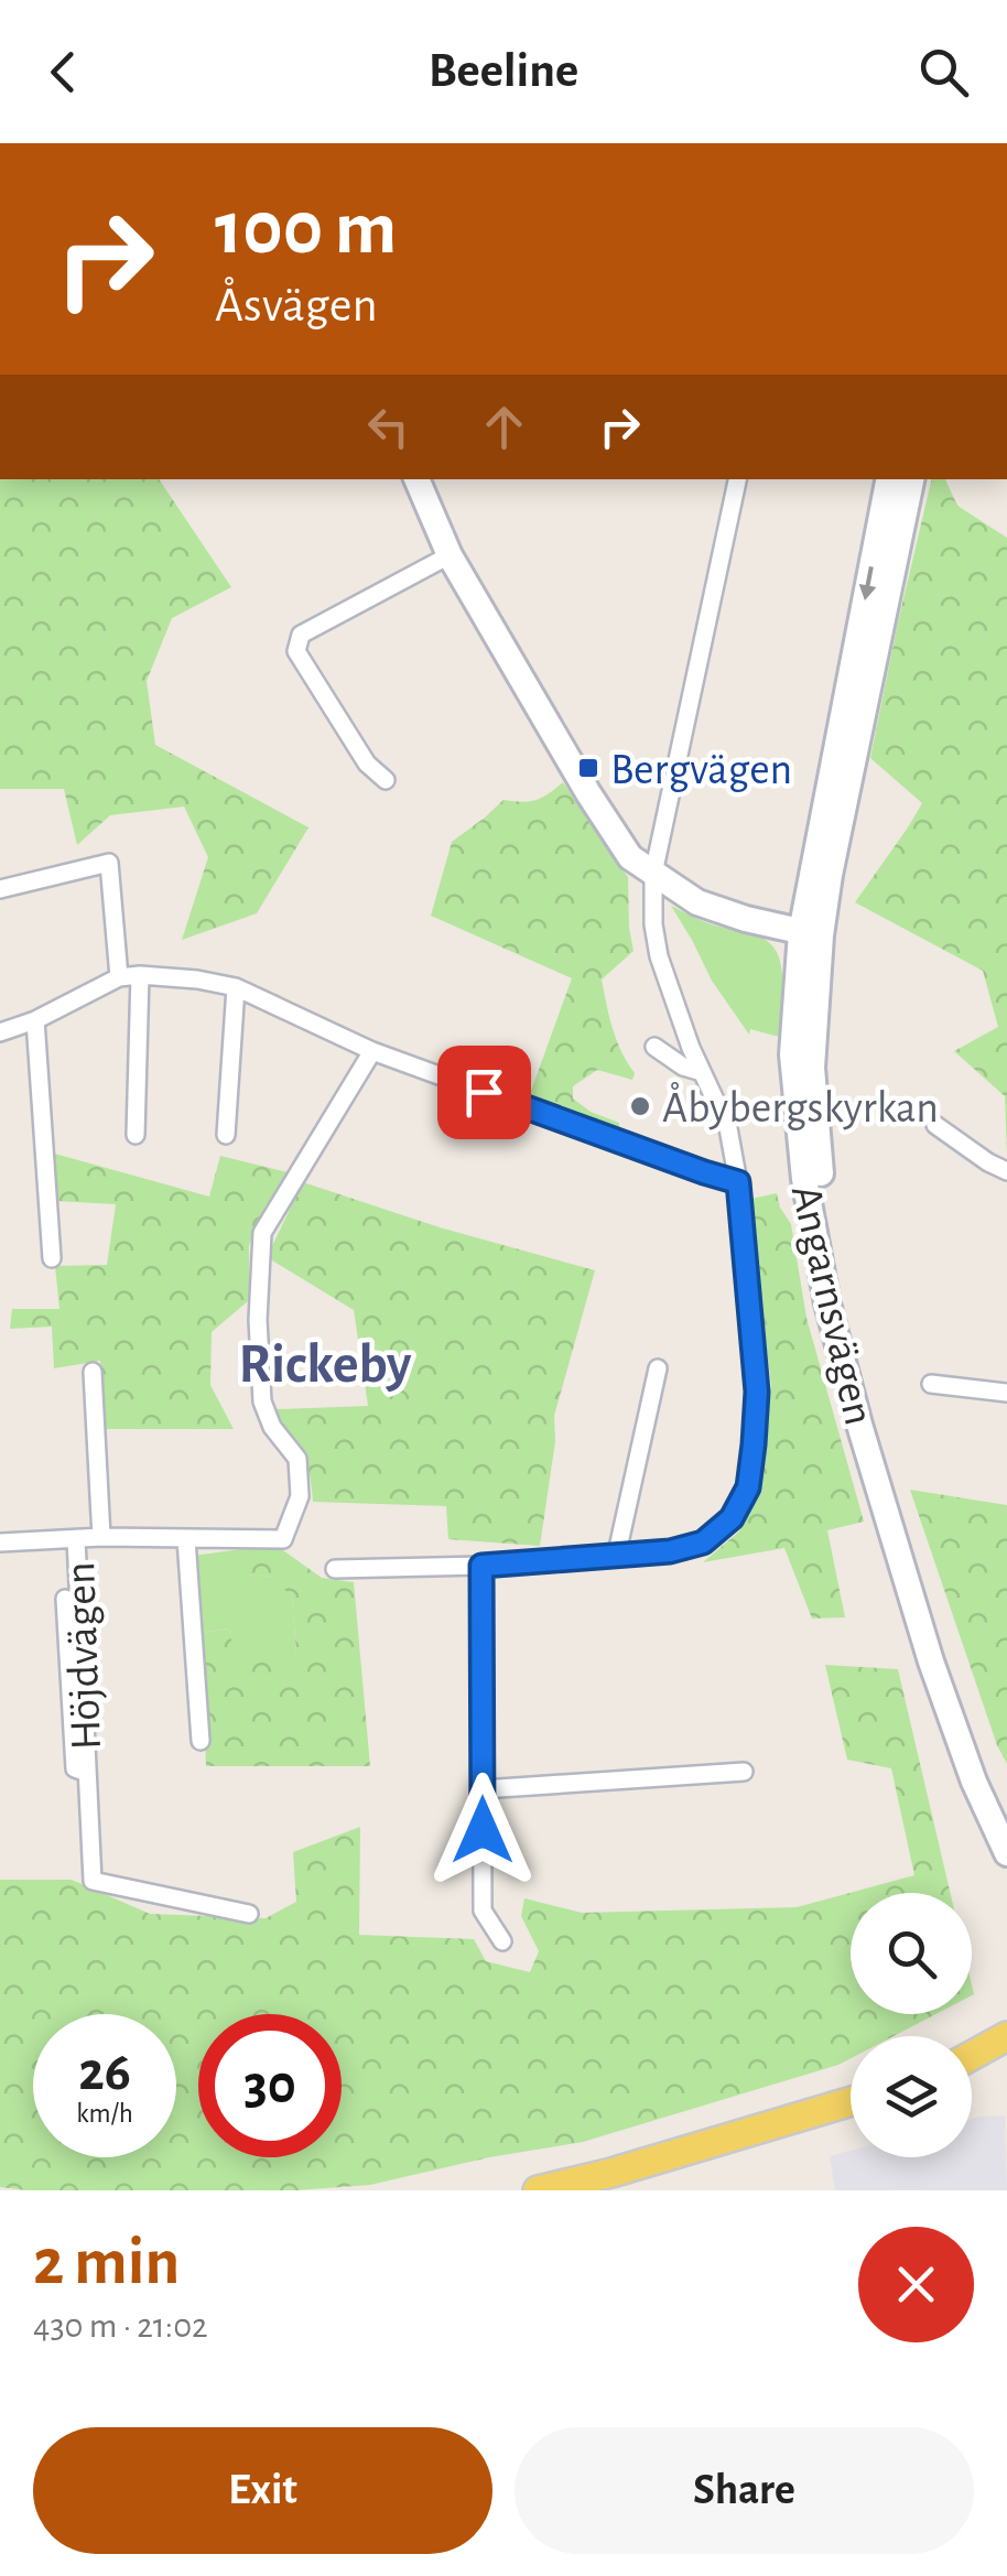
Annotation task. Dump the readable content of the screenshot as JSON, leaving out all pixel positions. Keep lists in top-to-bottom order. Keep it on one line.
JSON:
{"streets":{"main road":["Angarnsvägen"],"street":["Höjdvägen"]},"districts":["Rickeby"],"places":{"transit":["Bergvägen"],"other":["Åbybergskyrkan"]},"page":{"header":"Beeline","turn":["100 m","Åsvägen"],"speed":"26 km/h","limit":"30","heading":["2 min","430 m · 21:02"],"buttons":["Exit","Share"]}}
